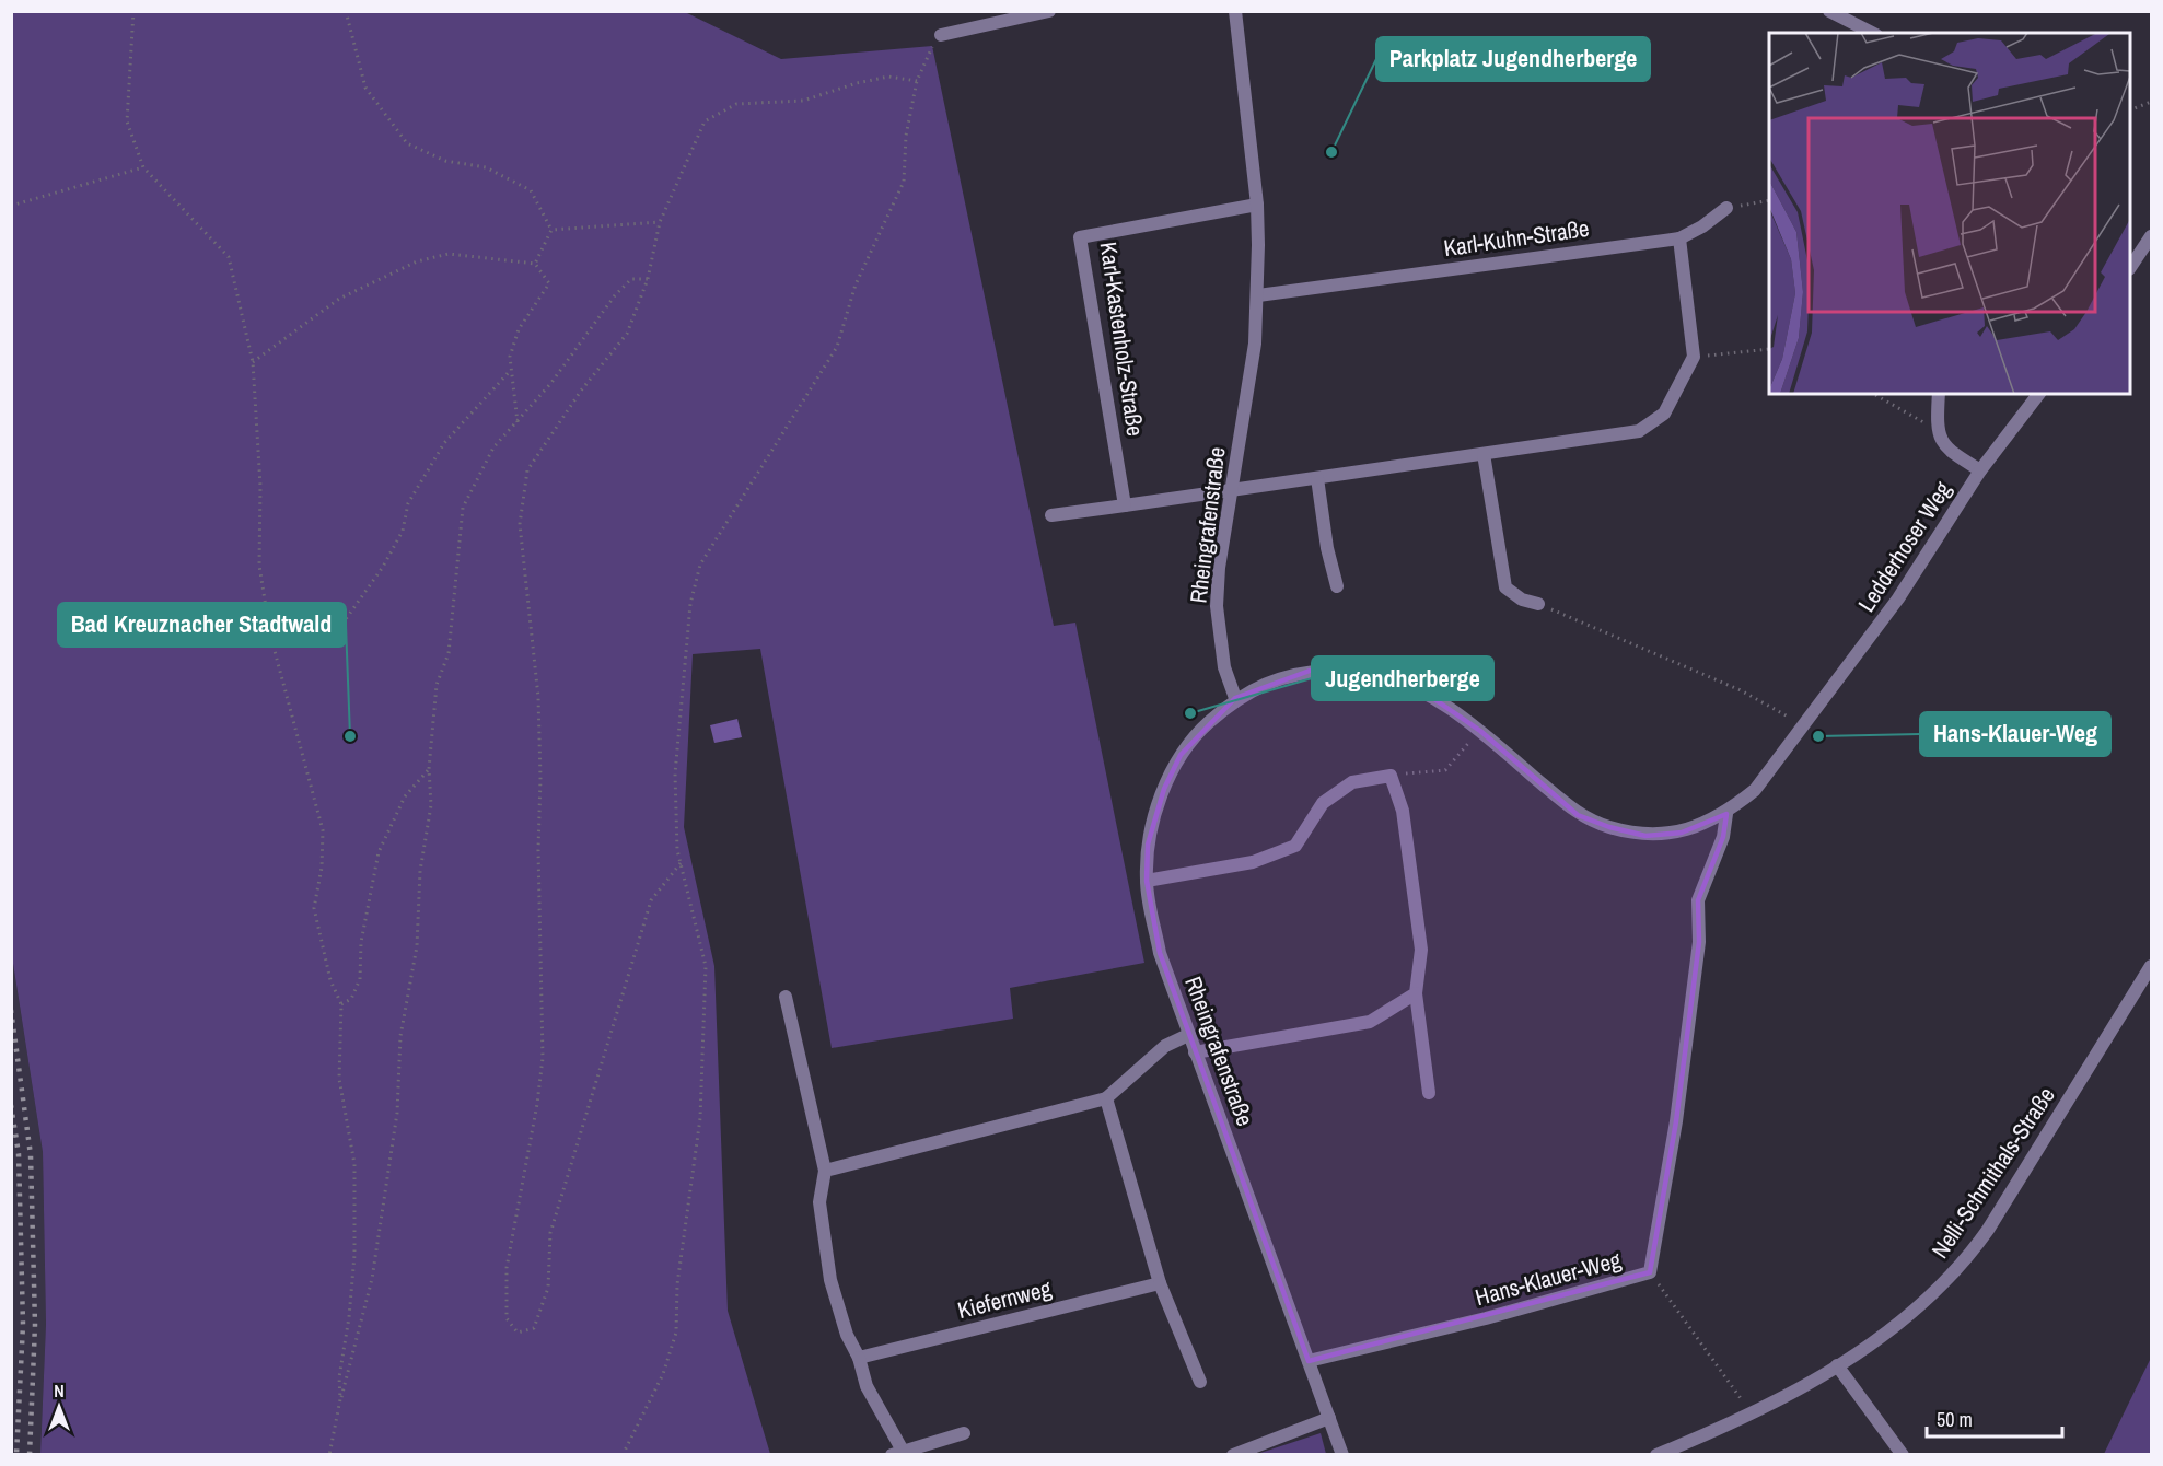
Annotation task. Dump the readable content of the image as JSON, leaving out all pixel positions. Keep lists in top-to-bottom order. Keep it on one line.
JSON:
{"streets":{"street":["Karl-Kuhn-Straße","Karl-Kastenholz-Straße","Rheingrafenstraße","Ledderhoser Weg","Nelli-Schmithals-Straße","Hans-Klauer-Weg","Kiefernweg"]},"crossings":[["Karl-Kuhn-Straße","Rheingrafenstraße"],["Karl-Kastenholz-Straße","Rheingrafenstraße"],["Rheingrafenstraße","Ledderhoser Weg"],["Rheingrafenstraße","Hans-Klauer-Weg"],["Ledderhoser Weg","Hans-Klauer-Weg"]],"places":["Parkplatz Jugendherberge","Jugendherberge","Bad Kreuznacher Stadtwald","Hans-Klauer-Weg"],"scale_bar":"50 m","north":"top"}
